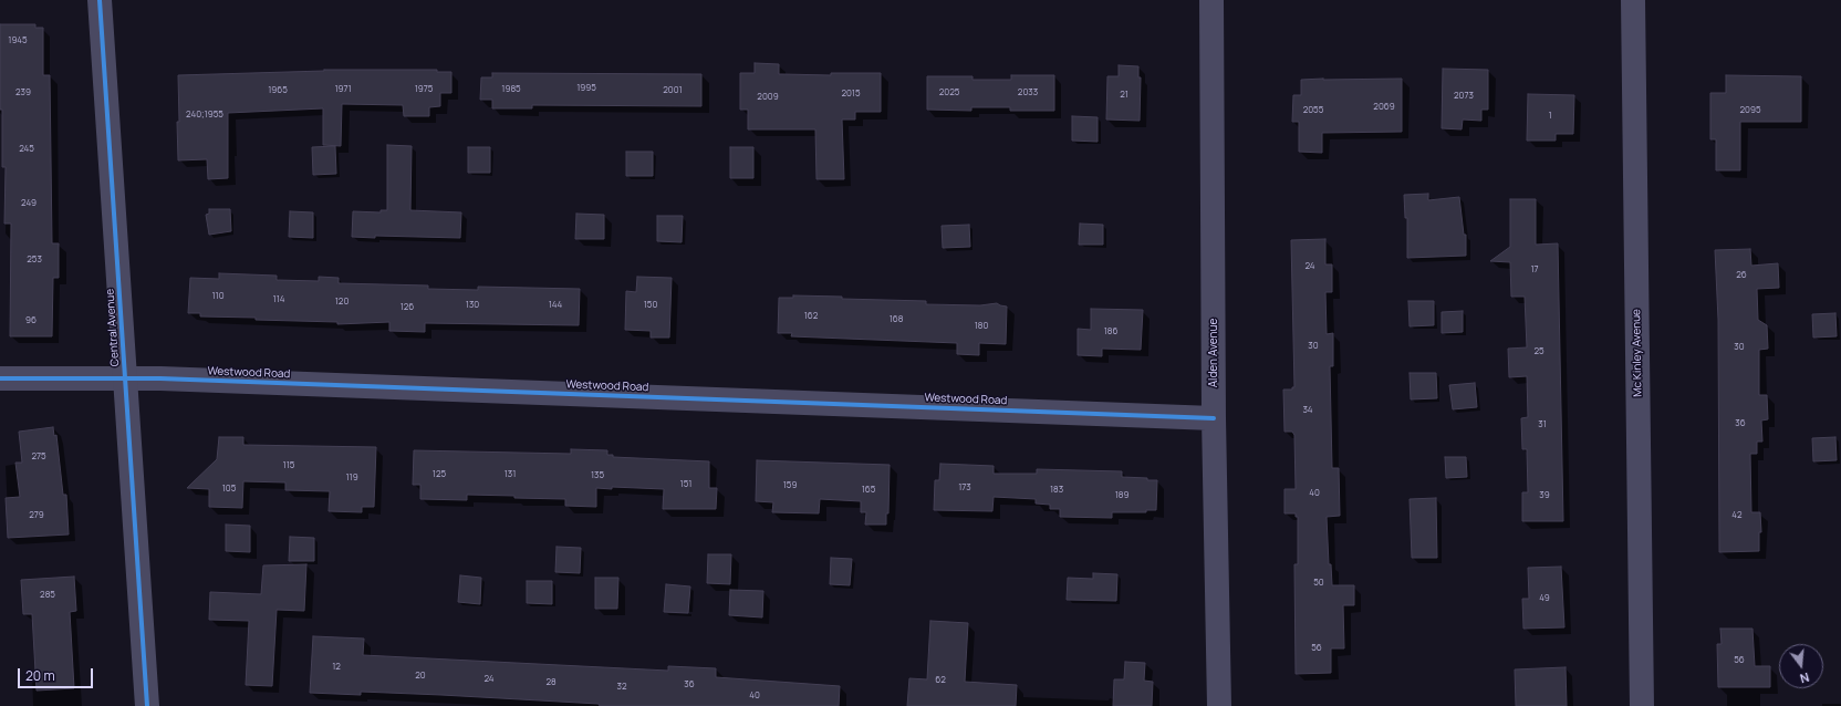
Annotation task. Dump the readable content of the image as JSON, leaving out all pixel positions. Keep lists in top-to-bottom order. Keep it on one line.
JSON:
{"streets":{"street":["Central Avenue","Alden Avenue","Mc Kinley Avenue","Westwood Road"]},"crossings":[["Central Avenue","Westwood Road"],["Alden Avenue","Westwood Road"]],"house_numbers":["1945","1995","1971","1975","1985","1965","2001","239","2025","2033","2015","21","2073","2009","2069","2055","2095","240;1955","1","245","249","253","24","17","26","110","114","120","130","144","150","126","162","168","96","180","186","30","30","25","34","36","31","275","115","125","131","135","119","151","159","173","105","165","183","40","189","39","279","42","50","285","49","56","56","12","20","24","62","28","36","32","40"],"scale_bar":"20 m","north":"bottom"}
